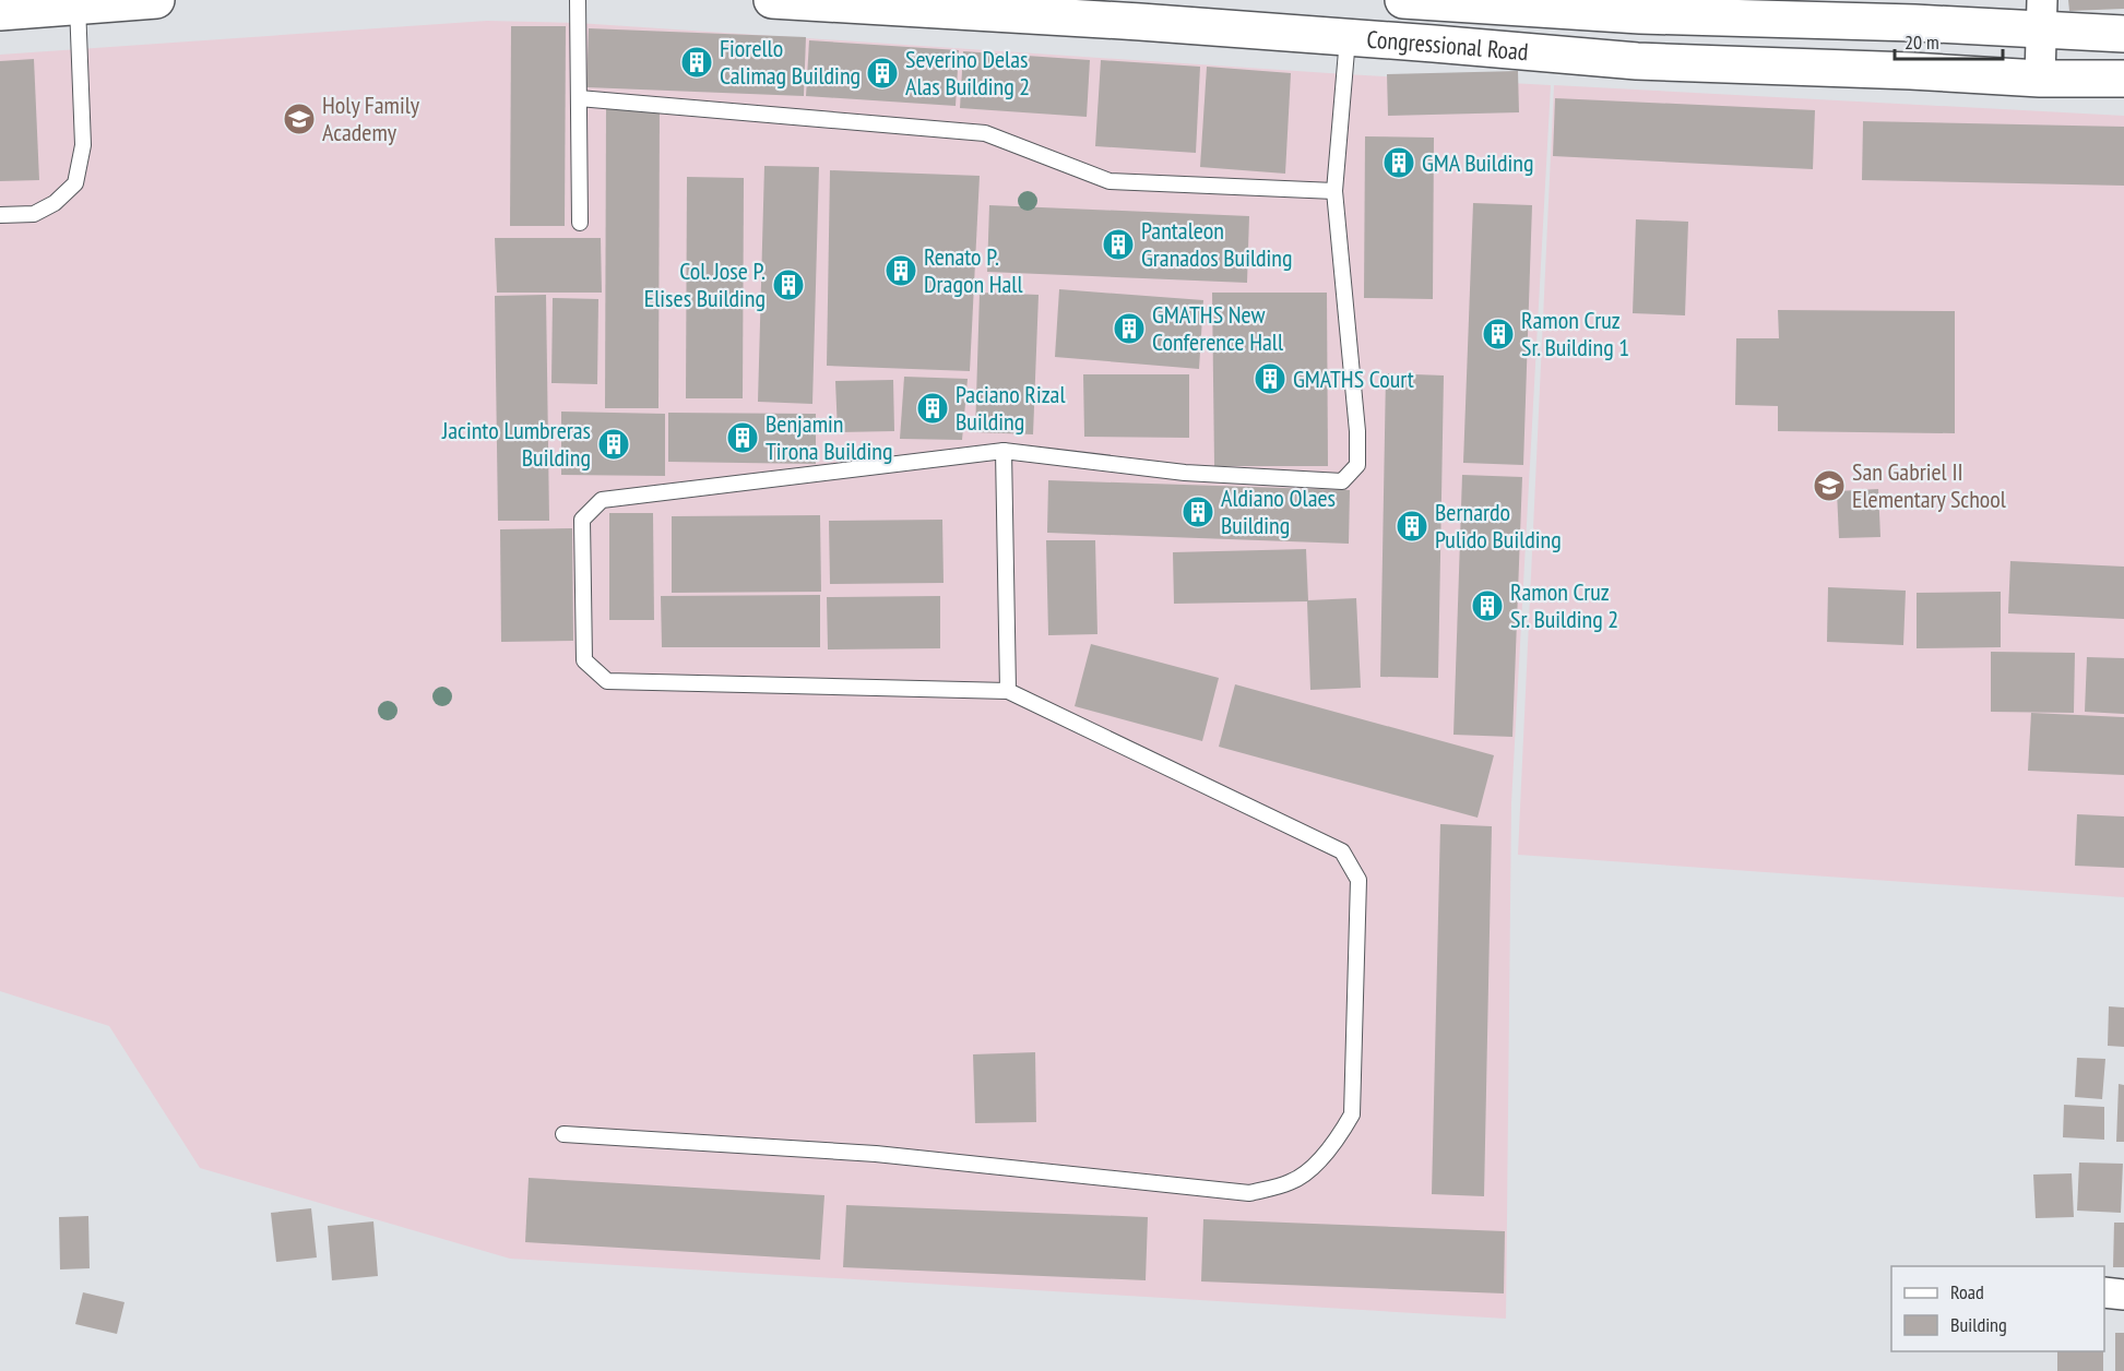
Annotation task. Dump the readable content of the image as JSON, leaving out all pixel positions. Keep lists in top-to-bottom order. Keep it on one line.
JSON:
{"streets":{"main road":["Congressional Road"]},"places":{"building":["Fiorello Calimag Building","Severino Delas Alas Building 2","GMA Building","Pantaleon Granados Building","Renato P. Dragon Hall","Col. Jose P. Elises Building","GMATHS New Conference Hall","Ramon Cruz Sr. Building 1","GMATHS Court","Paciano Rizal Building","Benjamin Tirona Building","Jacinto Lumbreras Building","Aldiano Olaes Building","Bernardo Pulido Building","Ramon Cruz Sr. Building 2"],"school or university":["Holy Family Academy","San Gabriel II Elementary School"]},"legend":["Road","Building"],"scale_bar":"20 m"}
